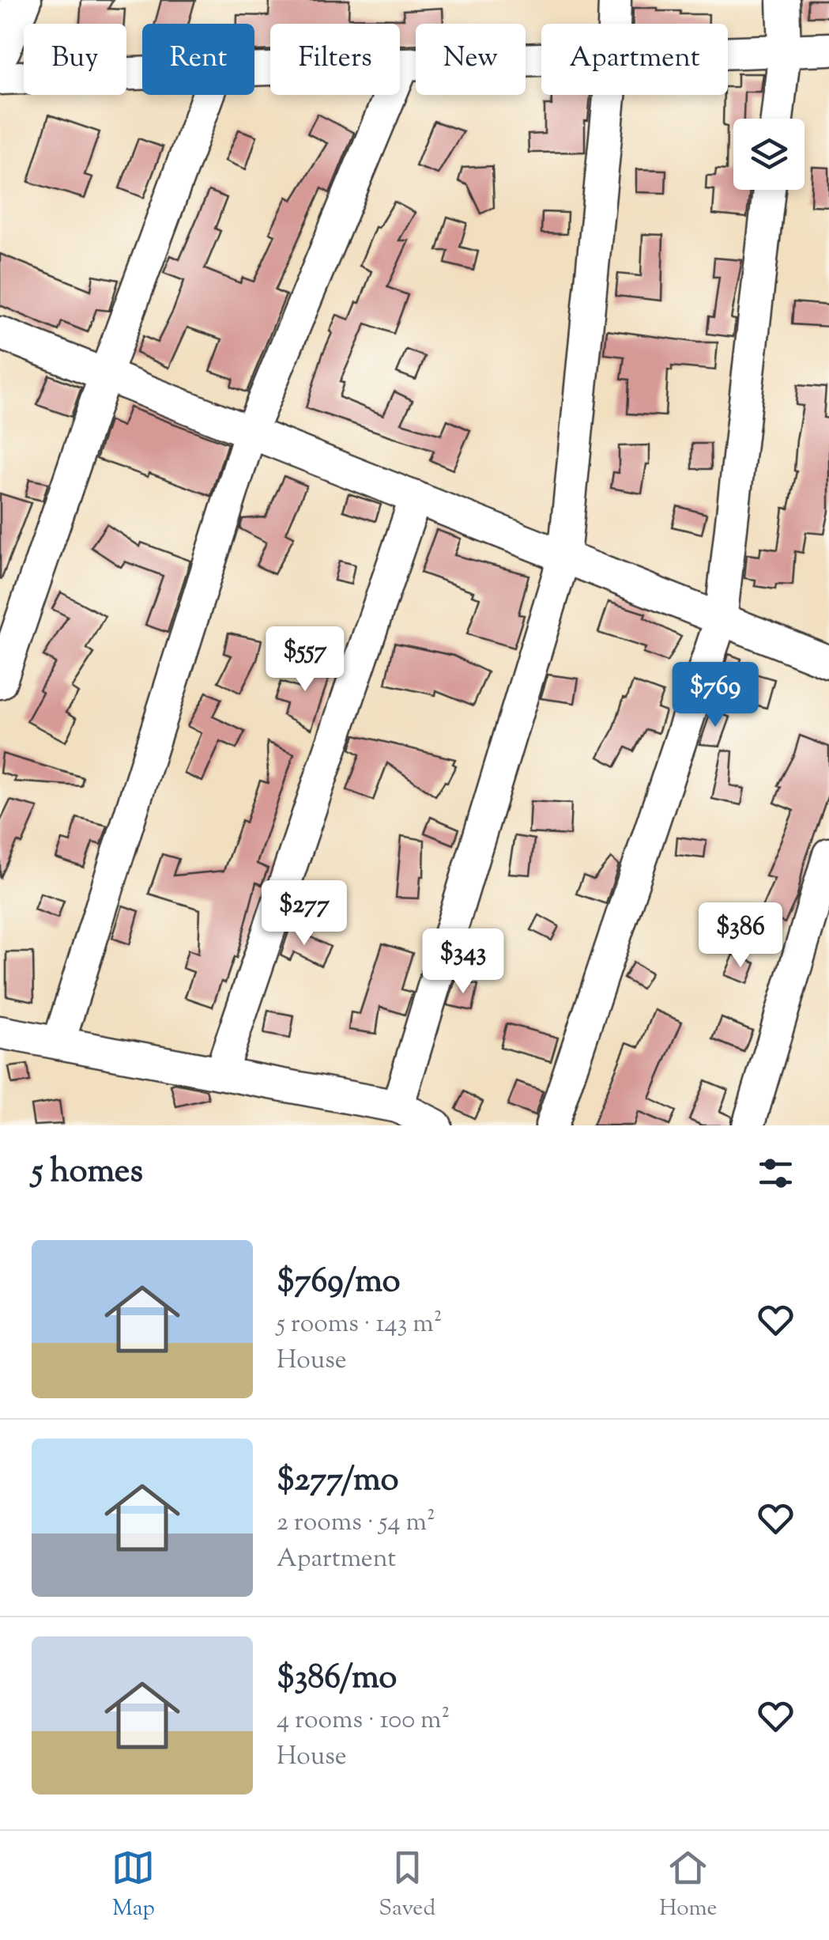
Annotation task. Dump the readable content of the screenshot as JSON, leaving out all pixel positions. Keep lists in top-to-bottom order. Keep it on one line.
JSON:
{"page":{"chip":["Buy","Rent","Filters","New","Apartment"],"price":["$557","$769","$277","$386","$343"],"heading":"5 homes","list":[{"name":"$769/mo","note":"5 rooms · 143 m² · House"},{"name":"$277/mo","note":"2 rooms · 54 m² · Apartment"},{"name":"$386/mo","note":"4 rooms · 100 m² · House"}],"tabs":["Map","Saved","Home"]}}
